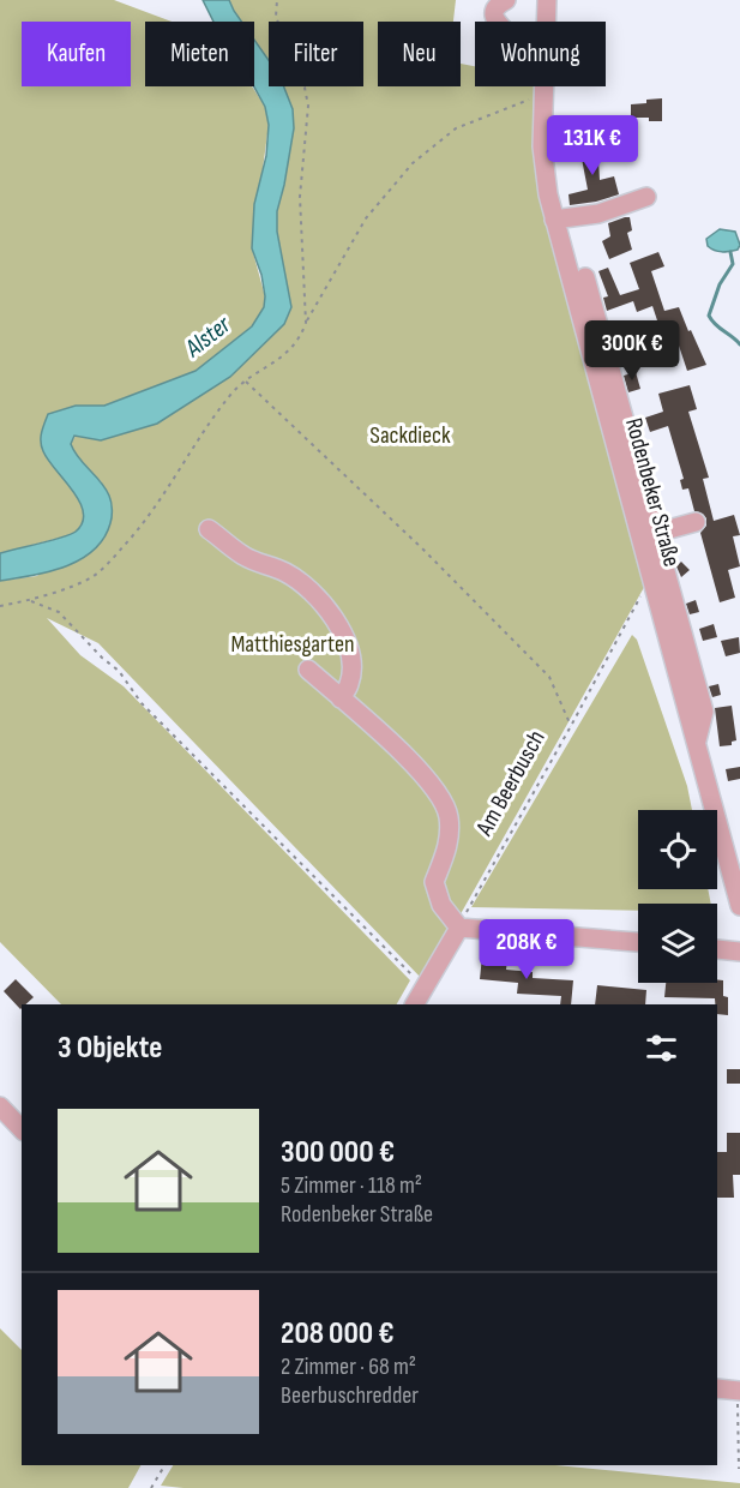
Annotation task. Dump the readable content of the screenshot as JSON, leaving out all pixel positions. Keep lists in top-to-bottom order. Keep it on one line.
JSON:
{"streets":{"street":["Rodenbeker Straße"],"path":["Am Beerbusch"]},"crossings":[["Rodenbeker Straße","Am Beerbusch"]],"water":["Alster"],"parks":["Sackdieck","Matthiesgarten"],"page":{"chip":["Kaufen","Mieten","Filter","Neu","Wohnung"],"price":["131K €","300K €","208K €"],"heading":"3 Objekte","list":[{"name":"300 000 €","note":"5 Zimmer · 118 m² · Rodenbeker Straße"},{"name":"208 000 €","note":"2 Zimmer · 68 m² · Beerbuschredder"}]}}
